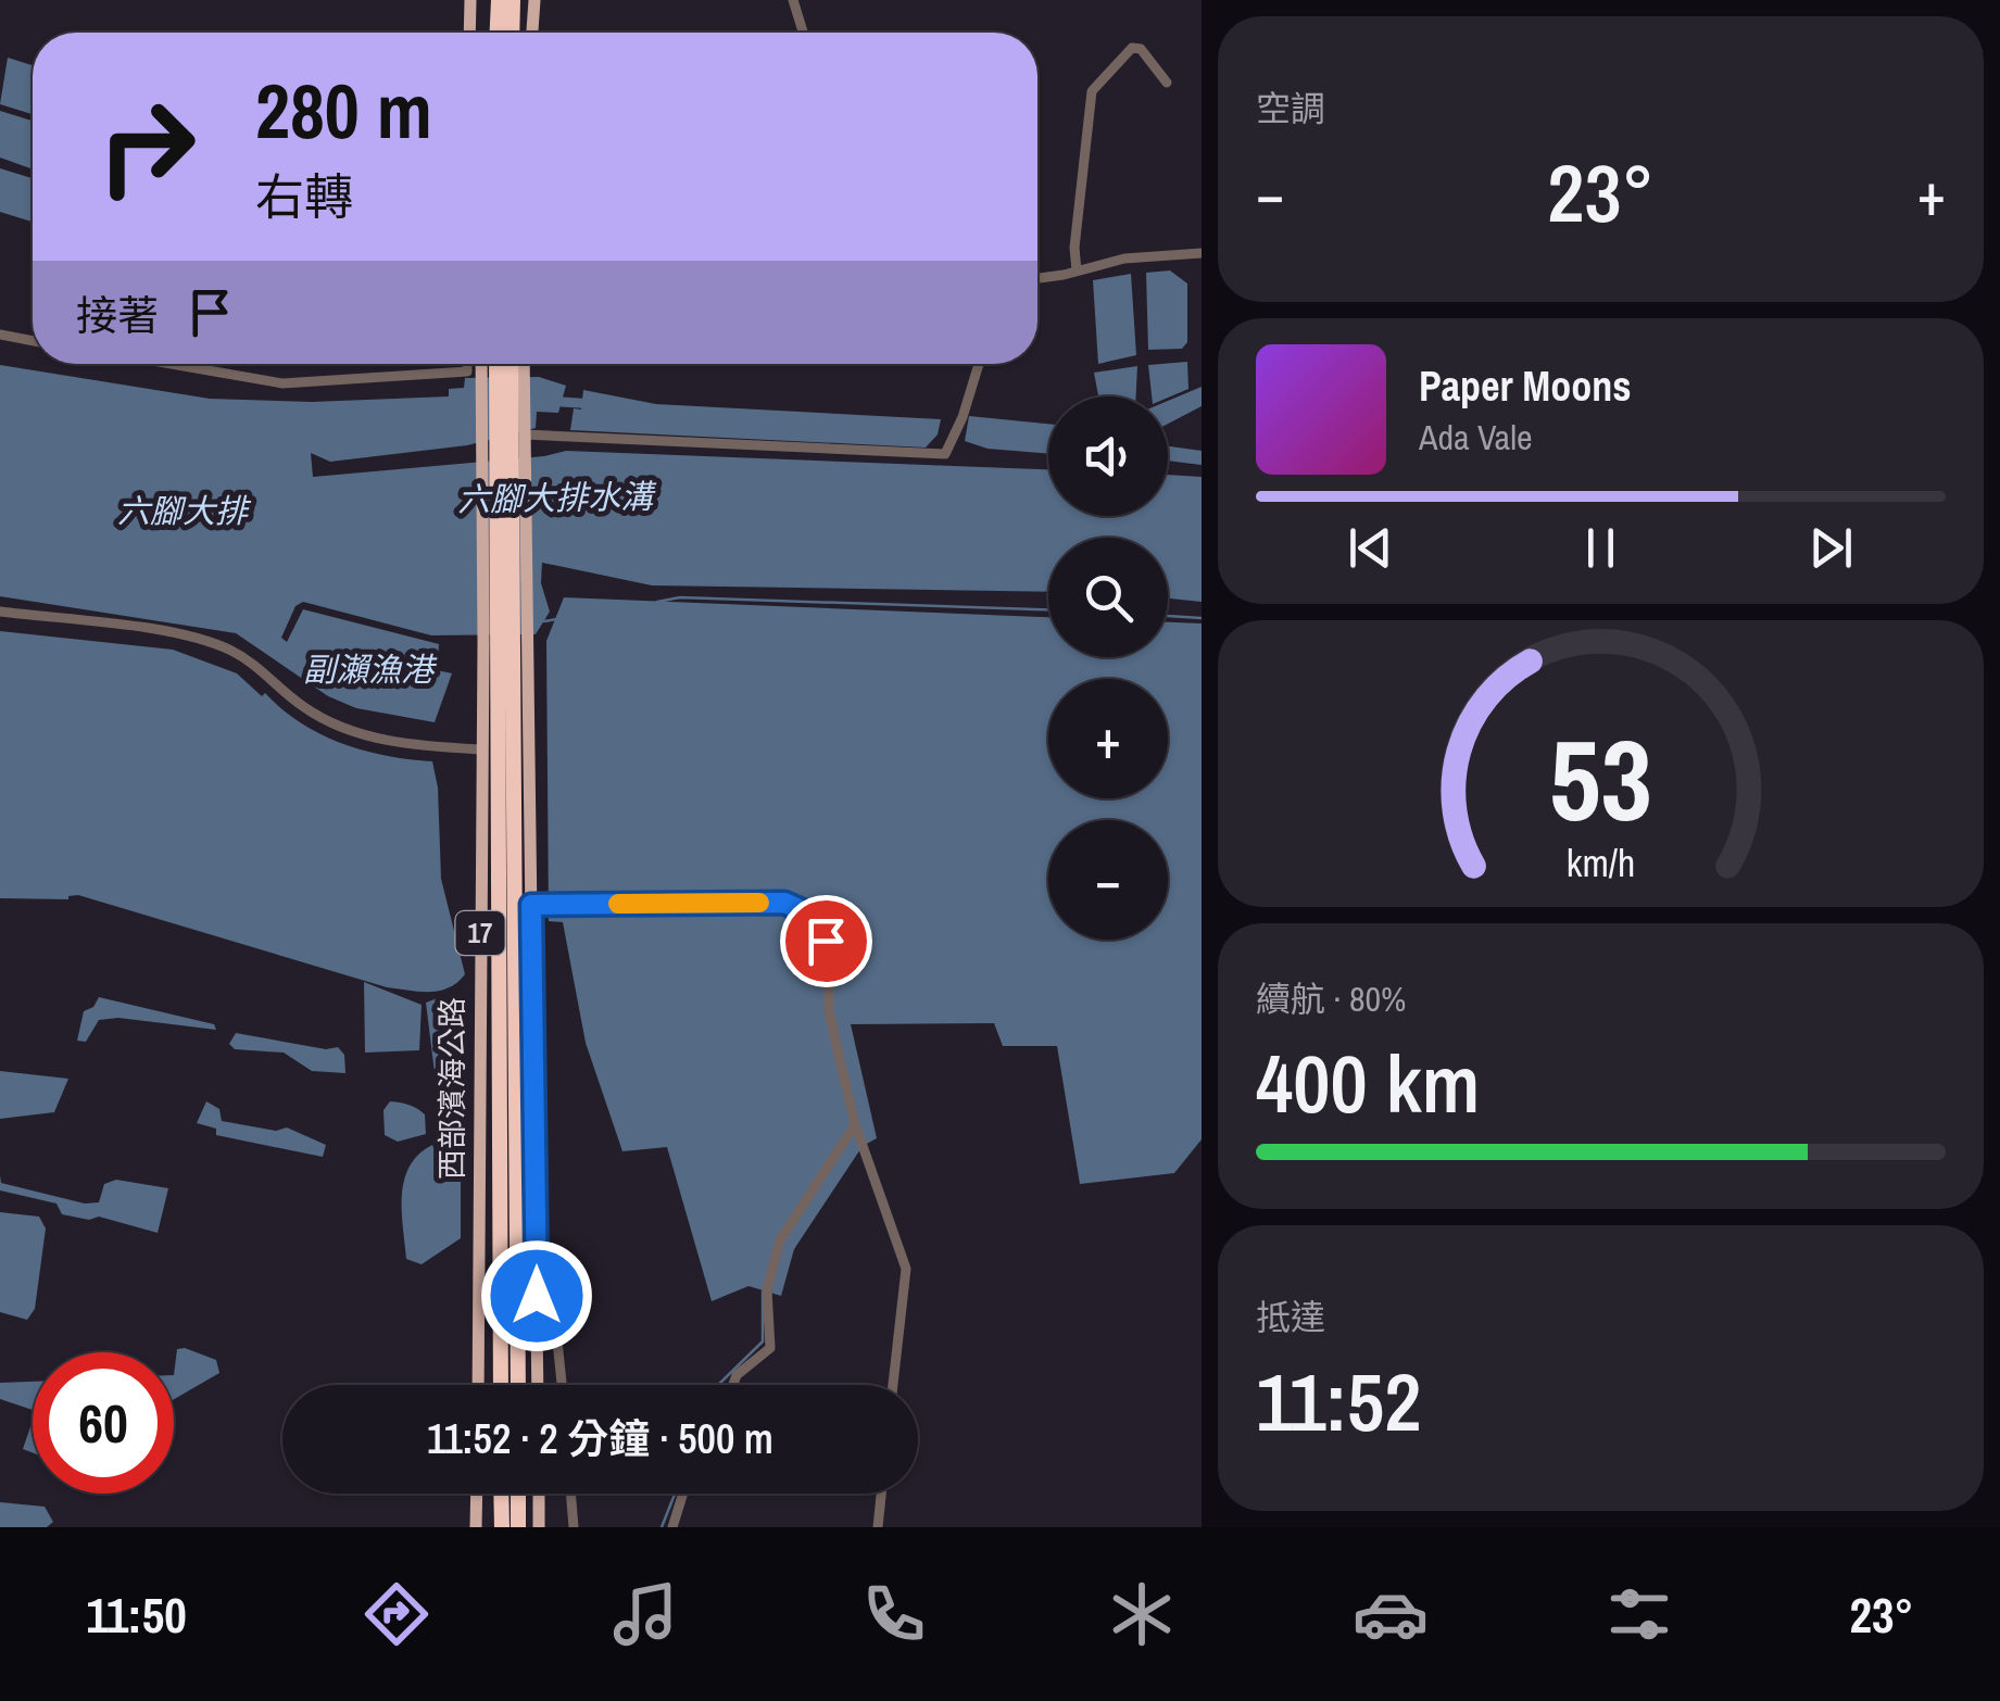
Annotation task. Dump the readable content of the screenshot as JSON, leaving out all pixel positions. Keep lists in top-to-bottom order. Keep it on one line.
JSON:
{"streets":{"main road":["17","西部濱海公路"]},"water":["六腳大排水溝","六腳大排","副瀨漁港"],"page":{"tile":["空調",["續航 · 80%","400 km"],["抵達","11:52"]],"turn":["280 m","右轉"],"heat":["−","23°","+"],"then":"接著","song":["Paper Moons","Ada Vale"],"map_buttons":["+","−"],"limit":"60","trip":"11:52 · 2 分鐘 · 500 m","tabs":["11:50","23°"],"gauge":["53","km/h"]}}
